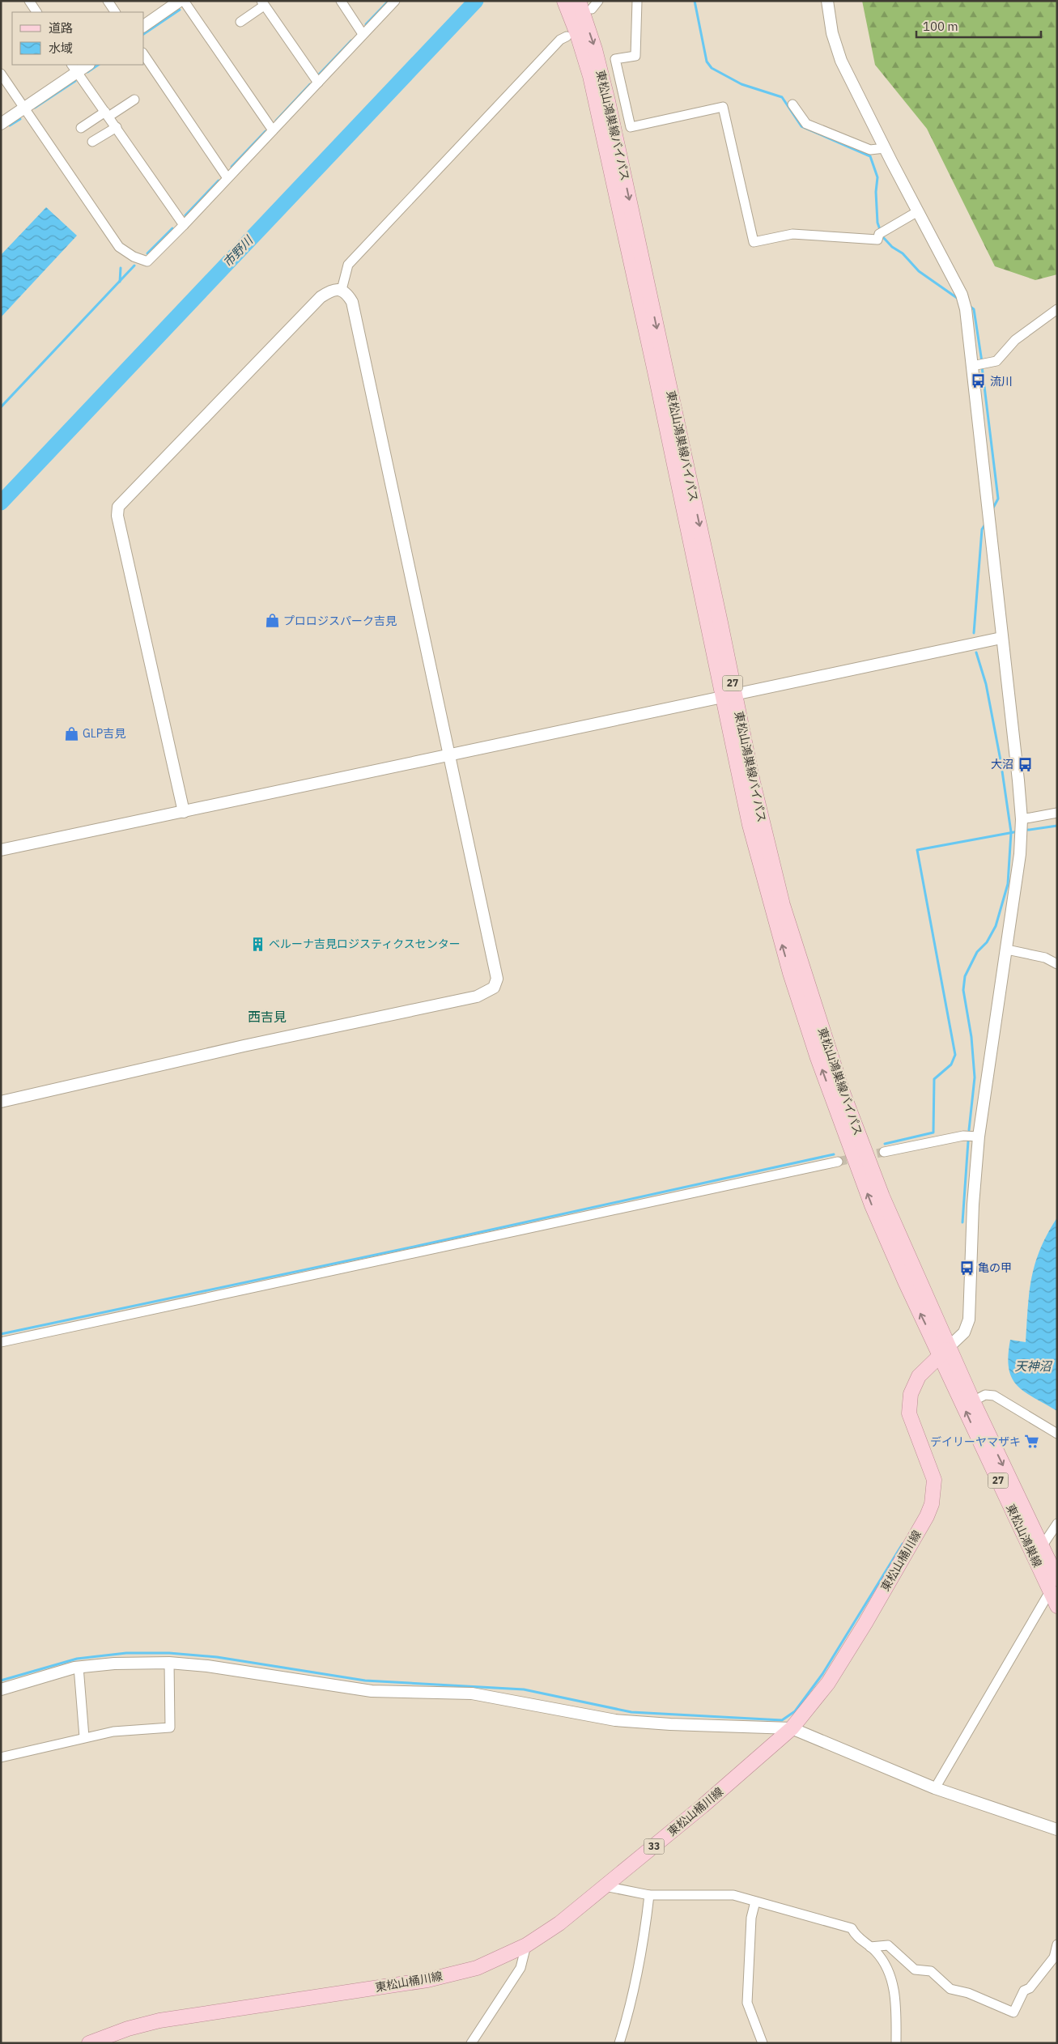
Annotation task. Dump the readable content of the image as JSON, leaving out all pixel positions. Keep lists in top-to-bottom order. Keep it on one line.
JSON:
{"streets":{"main road":["東松山鴻巣線バイパス","27","東松山鴻巣線","東松山桶川線","33"]},"crossings":[["東松山鴻巣線バイパス","東松山鴻巣線"],["東松山鴻巣線バイパス","東松山桶川線"],["東松山鴻巣線","東松山桶川線"]],"districts":["西吉見"],"water":["市野川","天神沼"],"places":{"bus stop":["流川","大沼","亀の甲"],"shop":["プロロジスパーク吉見","GLP吉見"],"building":["ベルーナ吉見ロジスティクスセンター"],"supermarket":["デイリーヤマザキ"]},"legend":["道路","水域"],"scale_bar":"100 m"}
